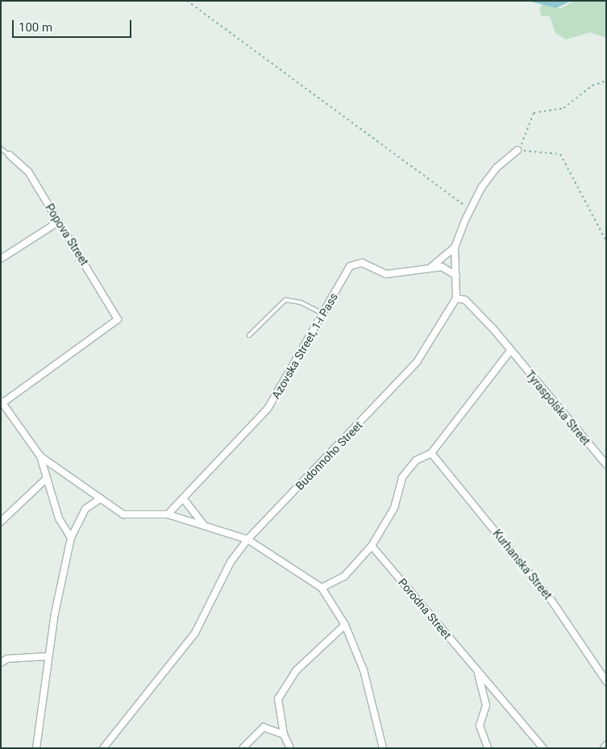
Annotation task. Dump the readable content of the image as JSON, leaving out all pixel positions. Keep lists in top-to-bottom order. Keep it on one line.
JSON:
{"streets":{"street":["Popova Street","Azovska Street, 1-i Pass","Tyraspolska Street","Budonnoho Street","Kurhanska Street","Porodna Street"]},"crossings":[["Tyraspolska Street","Budonnoho Street"]],"scale_bar":"100 m"}
